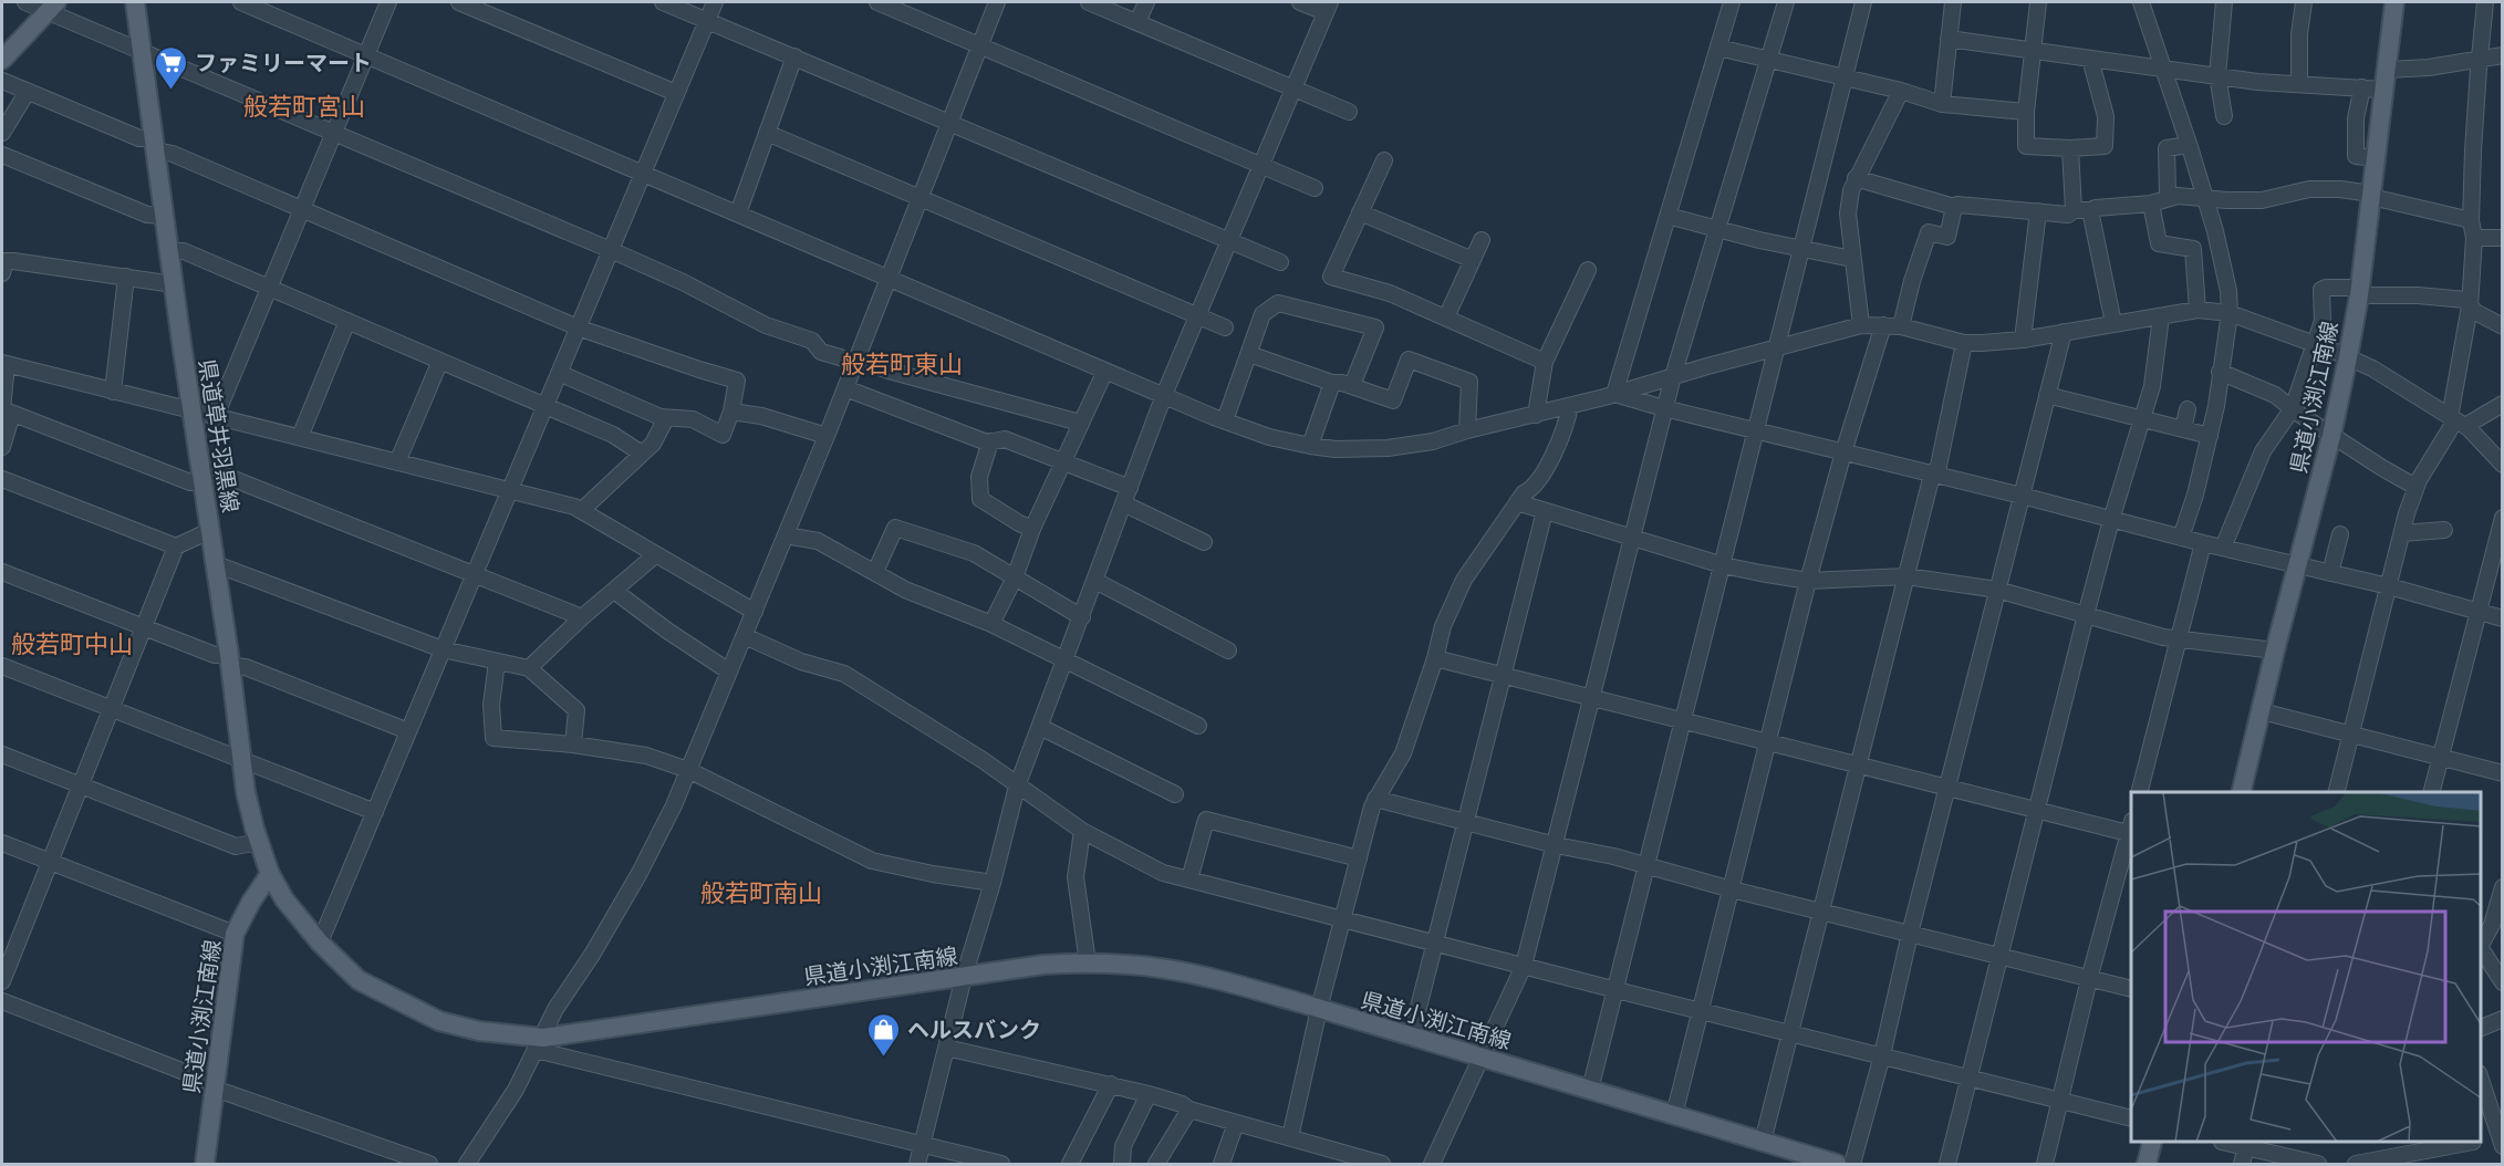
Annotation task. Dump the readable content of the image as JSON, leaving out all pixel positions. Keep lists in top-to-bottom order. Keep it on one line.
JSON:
{"streets":{"main road":["県道小渕江南線","県道草井羽黒線"]},"crossings":[["県道小渕江南線","県道草井羽黒線"]],"districts":["般若町宮山","般若町東山","般若町中山","般若町南山"],"places":{"supermarket":["ファミリーマート"],"shop":["ヘルスバンク"]}}
